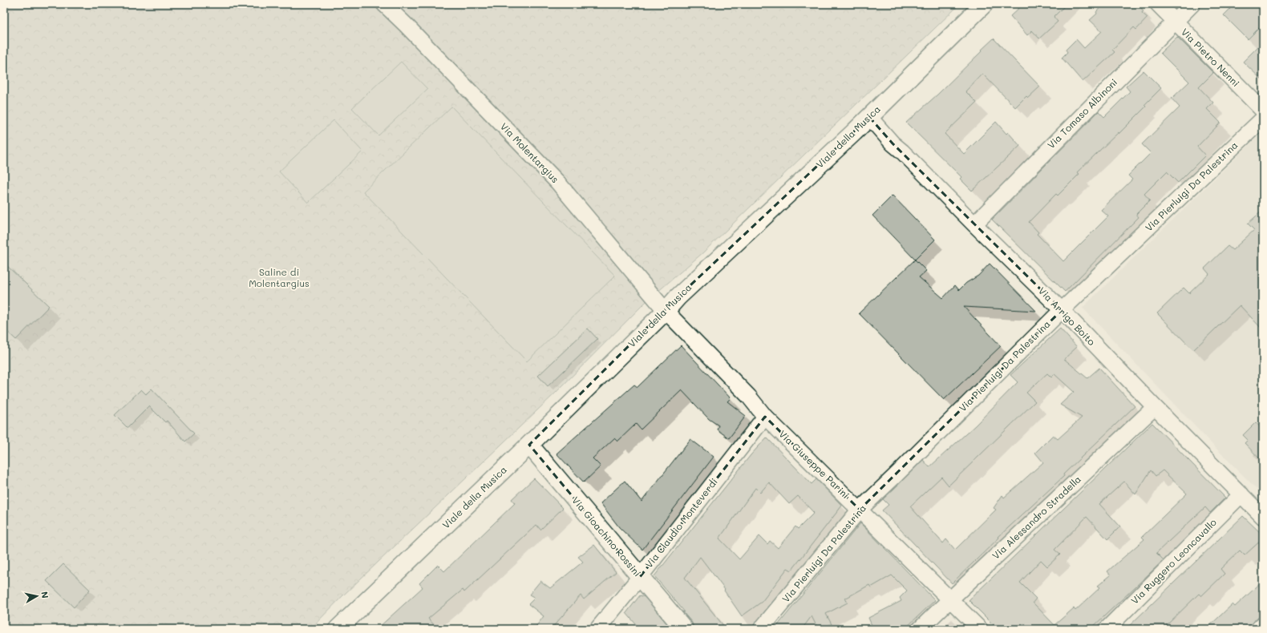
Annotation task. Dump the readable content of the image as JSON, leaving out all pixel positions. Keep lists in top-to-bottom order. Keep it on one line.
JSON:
{"streets":{"street":["Via Pietro Nenni","Via Tomaso Albinoni","Viale della Musica","Via Molentargius","Via Pierluigi Da Palestrina","Via Arrigo Boito","Via Giuseppe Parini","Via Alessandro Stradella","Via Claudio Monteverdi","Via Gioachino Rossini","Via Ruggero Leoncavallo"]},"crossings":[["Via Pietro Nenni","Via Tomaso Albinoni"],["Via Tomaso Albinoni","Via Arrigo Boito"],["Viale della Musica","Via Molentargius"],["Viale della Musica","Via Arrigo Boito"],["Viale della Musica","Via Giuseppe Parini"],["Viale della Musica","Via Gioachino Rossini"],["Via Molentargius","Via Giuseppe Parini"],["Via Pierluigi Da Palestrina","Via Arrigo Boito"],["Via Pierluigi Da Palestrina","Via Giuseppe Parini"],["Via Arrigo Boito","Via Alessandro Stradella"],["Via Arrigo Boito","Via Ruggero Leoncavallo"],["Via Giuseppe Parini","Via Alessandro Stradella"],["Via Giuseppe Parini","Via Claudio Monteverdi"],["Via Claudio Monteverdi","Via Gioachino Rossini"]],"parks":["Saline di Molentargius"],"north":"right"}
